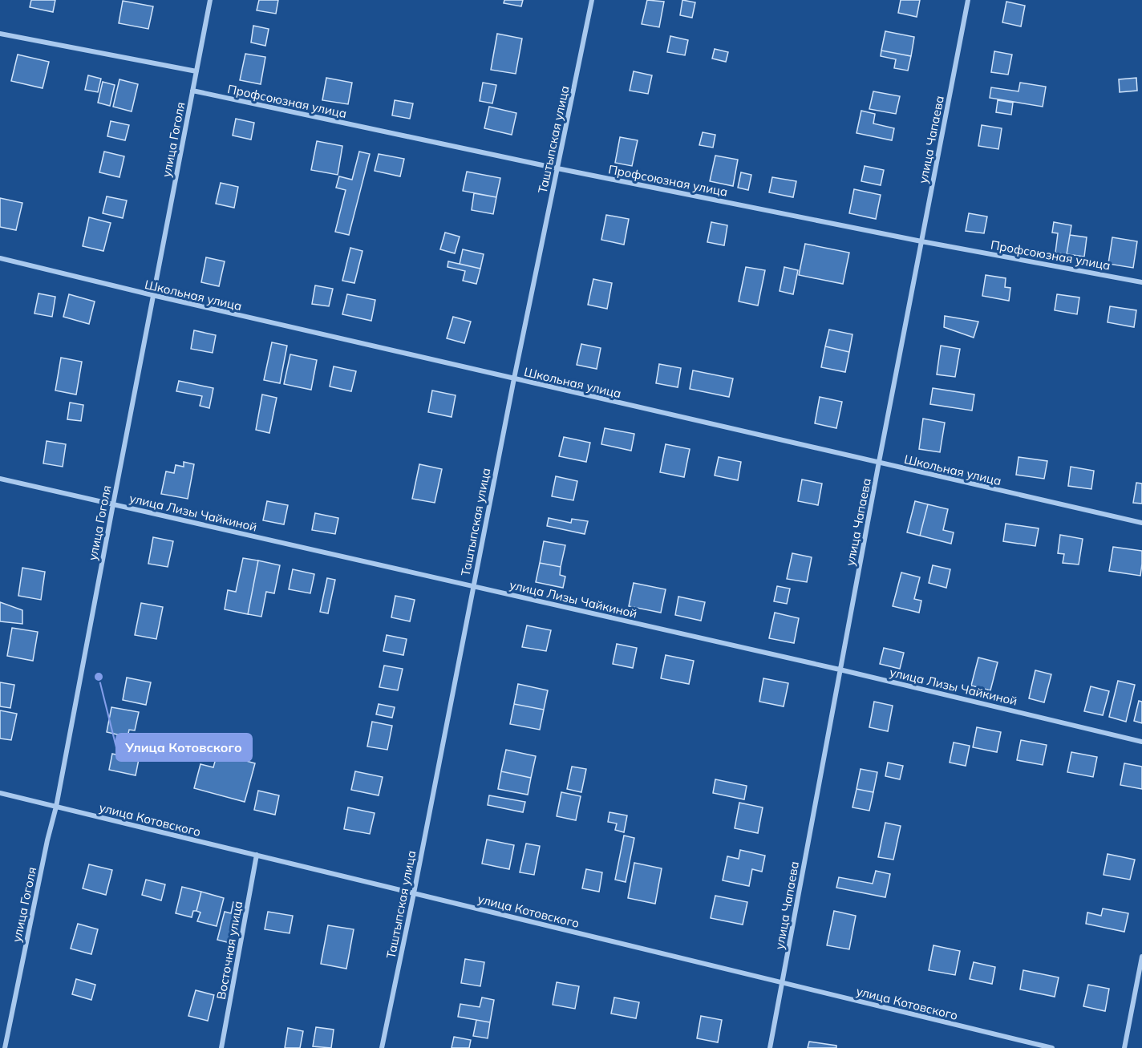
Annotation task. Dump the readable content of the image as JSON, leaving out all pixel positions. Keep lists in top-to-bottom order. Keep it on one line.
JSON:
{"streets":{"street":["Профсоюзная улица","улица Гоголя","Таштыпская улица","улица Чапаева","Школьная улица","улица Лизы Чайкиной","улица Котовского","Восточная улица"]},"crossings":[["Профсоюзная улица","улица Гоголя"],["Профсоюзная улица","Таштыпская улица"],["Профсоюзная улица","улица Чапаева"],["улица Гоголя","Школьная улица"],["улица Гоголя","улица Лизы Чайкиной"],["улица Гоголя","улица Котовского"],["Таштыпская улица","Школьная улица"],["Таштыпская улица","улица Лизы Чайкиной"],["Таштыпская улица","улица Котовского"],["улица Чапаева","Школьная улица"],["улица Чапаева","улица Лизы Чайкиной"],["улица Чапаева","улица Котовского"],["улица Котовского","Восточная улица"]],"places":["Улица Котовского"]}
